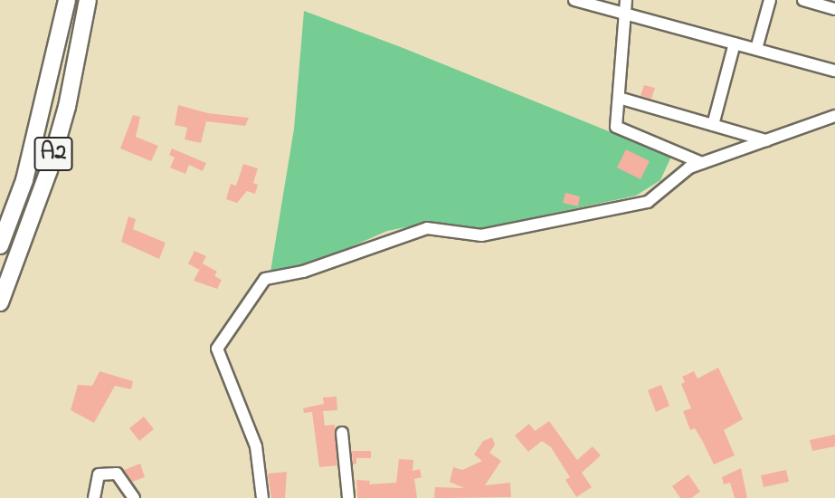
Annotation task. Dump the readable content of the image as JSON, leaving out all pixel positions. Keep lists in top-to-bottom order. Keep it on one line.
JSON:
{"streets":{"highway":["A2"]}}
